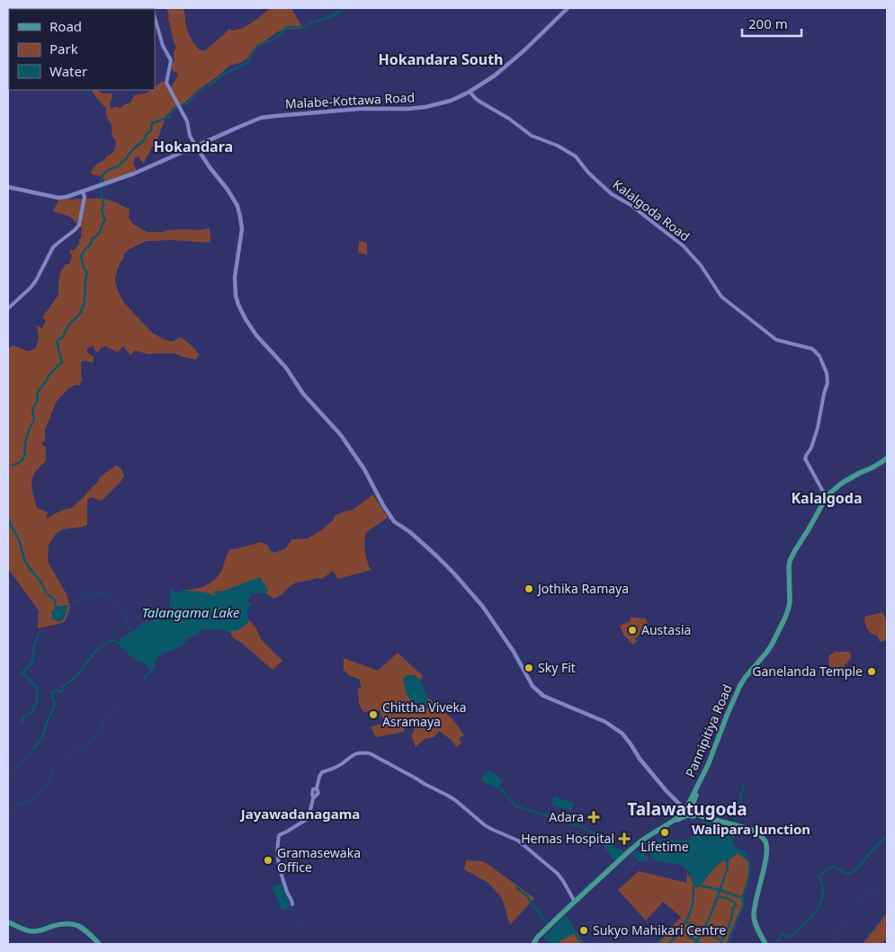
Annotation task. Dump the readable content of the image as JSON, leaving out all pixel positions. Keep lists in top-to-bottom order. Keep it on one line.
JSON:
{"streets":{"main road":["Malabe-Kottawa Road","Pannipitiya Road"],"street":["Kalalgoda Road"]},"crossings":[["Malabe-Kottawa Road","Kalalgoda Road"],["Kalalgoda Road","Pannipitiya Road"]],"districts":["Hokandara South","Hokandara","Kalalgoda","Talawatugoda","Jayawadanagama","Walipara Junction"],"water":["Talangama Lake"],"places":{"other":["Jothika Ramaya","Austasia","Sky Fit","Ganelanda Temple","Chittha Viveka Asramaya","Lifetime","Gramasewaka Office","Sukyo Mahikari Centre"],"health":["Adara","Hemas Hospital"]},"legend":["Road","Park","Water"],"scale_bar":"200 m"}
